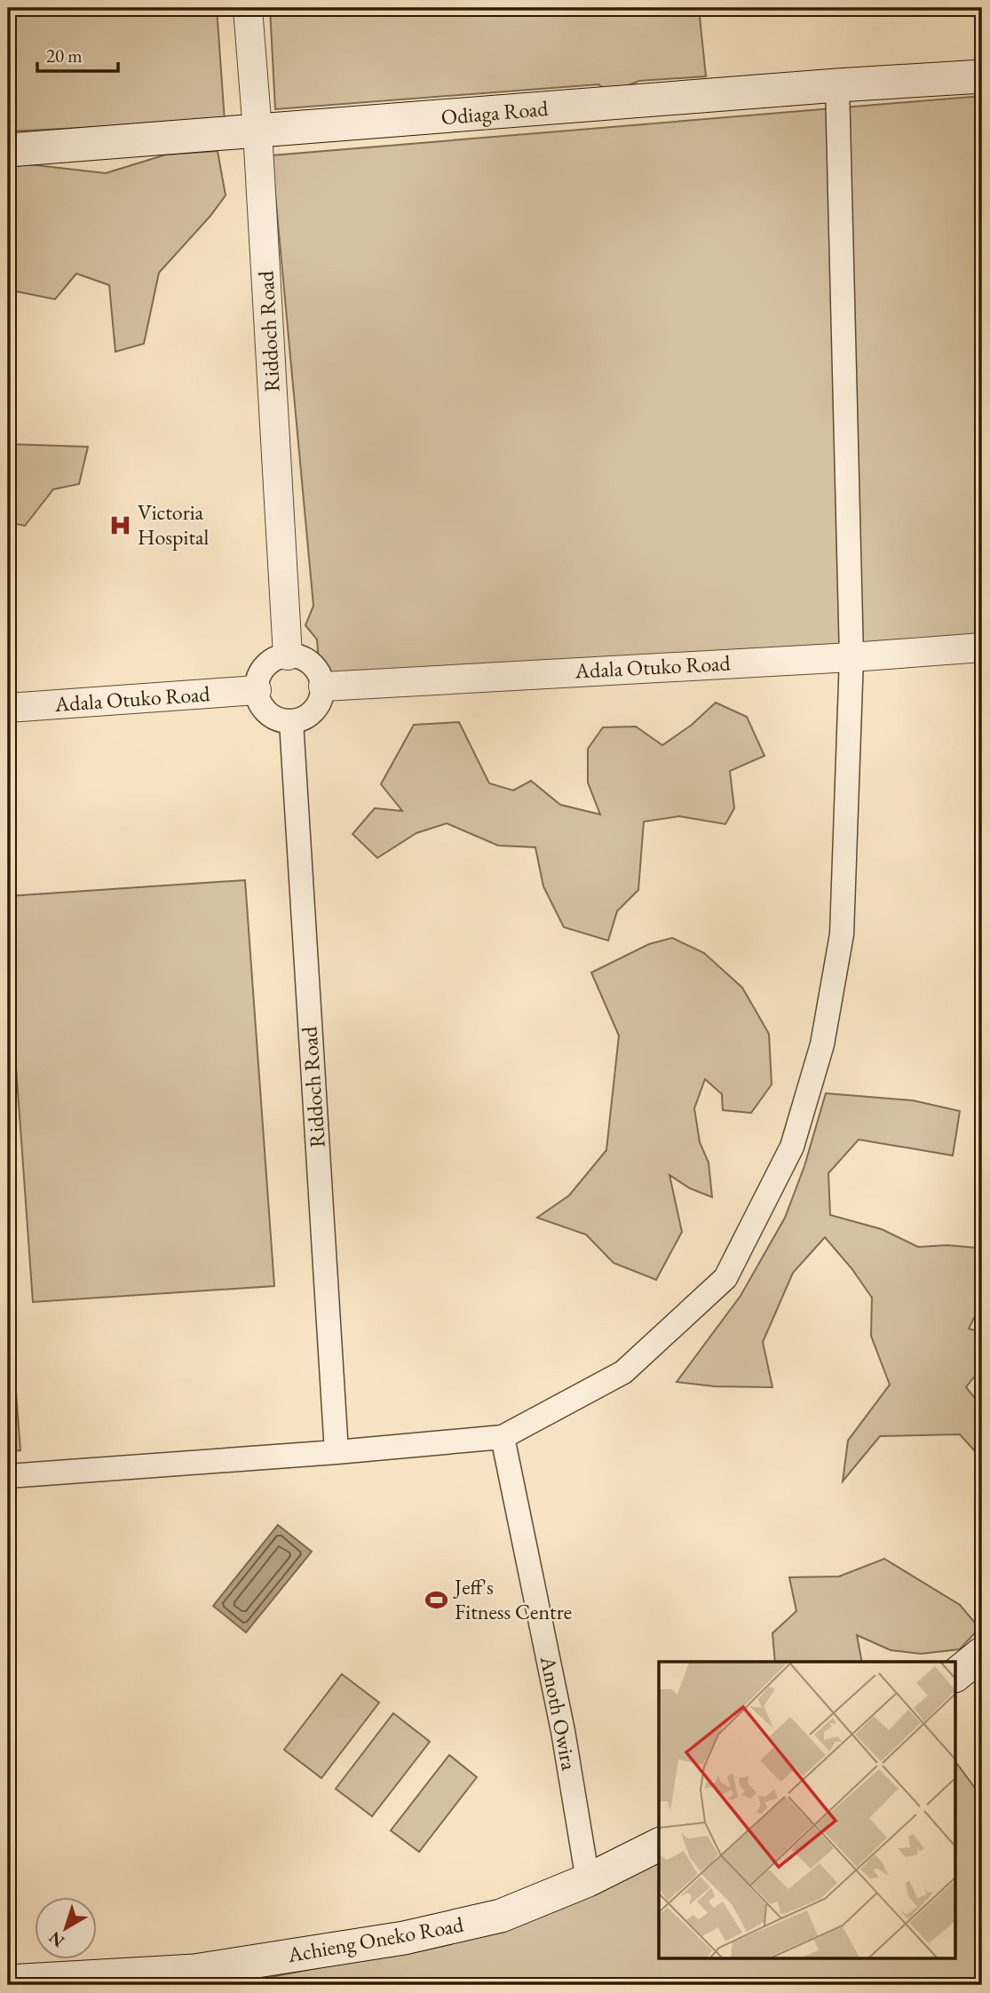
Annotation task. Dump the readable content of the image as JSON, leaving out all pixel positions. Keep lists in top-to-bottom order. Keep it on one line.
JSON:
{"streets":{"main road":["Odiaga Road","Achieng Oneko Road"],"street":["Riddoch Road","Adala Otuko Road","Amoth Owira"]},"crossings":[["Odiaga Road","Riddoch Road"],["Riddoch Road","Adala Otuko Road"],["Amoth Owira","Achieng Oneko Road"]],"places":{"hospital":["Victoria Hospital"],"sports":["Jeff's Fitness Centre"]},"scale_bar":"20 m","north":"bottom left"}
